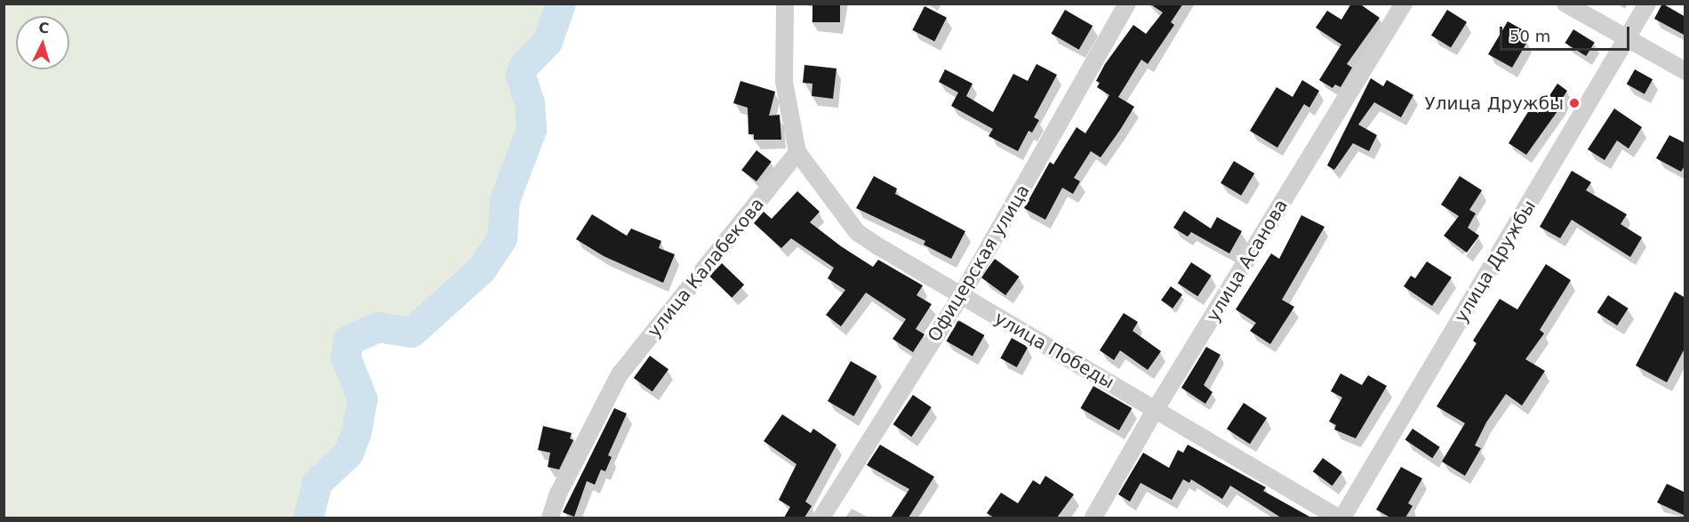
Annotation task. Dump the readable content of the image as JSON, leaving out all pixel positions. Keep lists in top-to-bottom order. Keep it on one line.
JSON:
{"streets":{"street":["улица Асанова","улица Дружбы","Офицерская улица","улица Калабекова","улица Победы"]},"crossings":[["улица Асанова","улица Победы"],["Офицерская улица","улица Победы"],["улица Калабекова","улица Победы"]],"places":["Улица Дружбы"],"scale_bar":"50 m","north":"top"}
